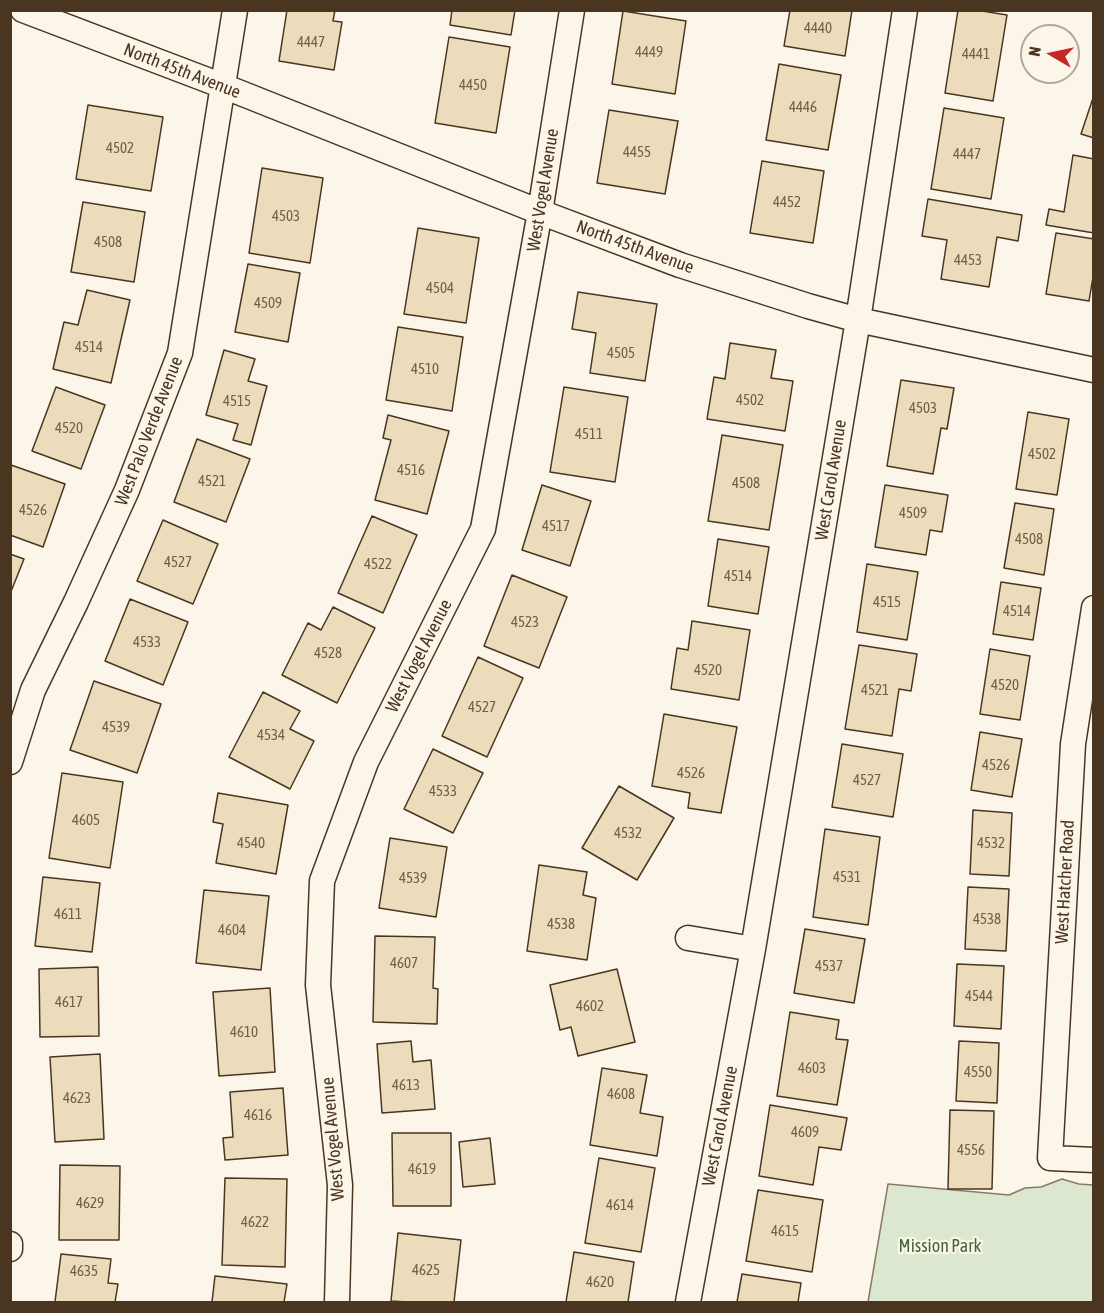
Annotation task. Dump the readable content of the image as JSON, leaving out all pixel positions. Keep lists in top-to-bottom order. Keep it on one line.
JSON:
{"streets":{"street":["North 45th Avenue","West Vogel Avenue","West Palo Verde Avenue","West Carol Avenue","West Hatcher Road"]},"crossings":[["North 45th Avenue","West Vogel Avenue"],["North 45th Avenue","West Palo Verde Avenue"],["North 45th Avenue","West Carol Avenue"]],"parks":["Mission Park"],"house_numbers":["4440","4447","4449","4441","4450","4446","4502","4455","4447","4452","4503","4508","4453","4504","4509","4514","4505","4510","4502","4515","4503","4520","4511","4502","4516","4521","4508","4526","4509","4517","4508","4527","4522","4514","4515","4514","4523","4533","4528","4520","4520","4521","4527","4539","4534","4526","4526","4527","4533","4605","4532","4540","4532","4531","4539","4611","4538","4538","4604","4607","4537","4544","4617","4602","4610","4603","4550","4613","4608","4623","4616","4609","4556","4619","4629","4614","4622","4615","4625","4635","4620"],"north":"left"}
